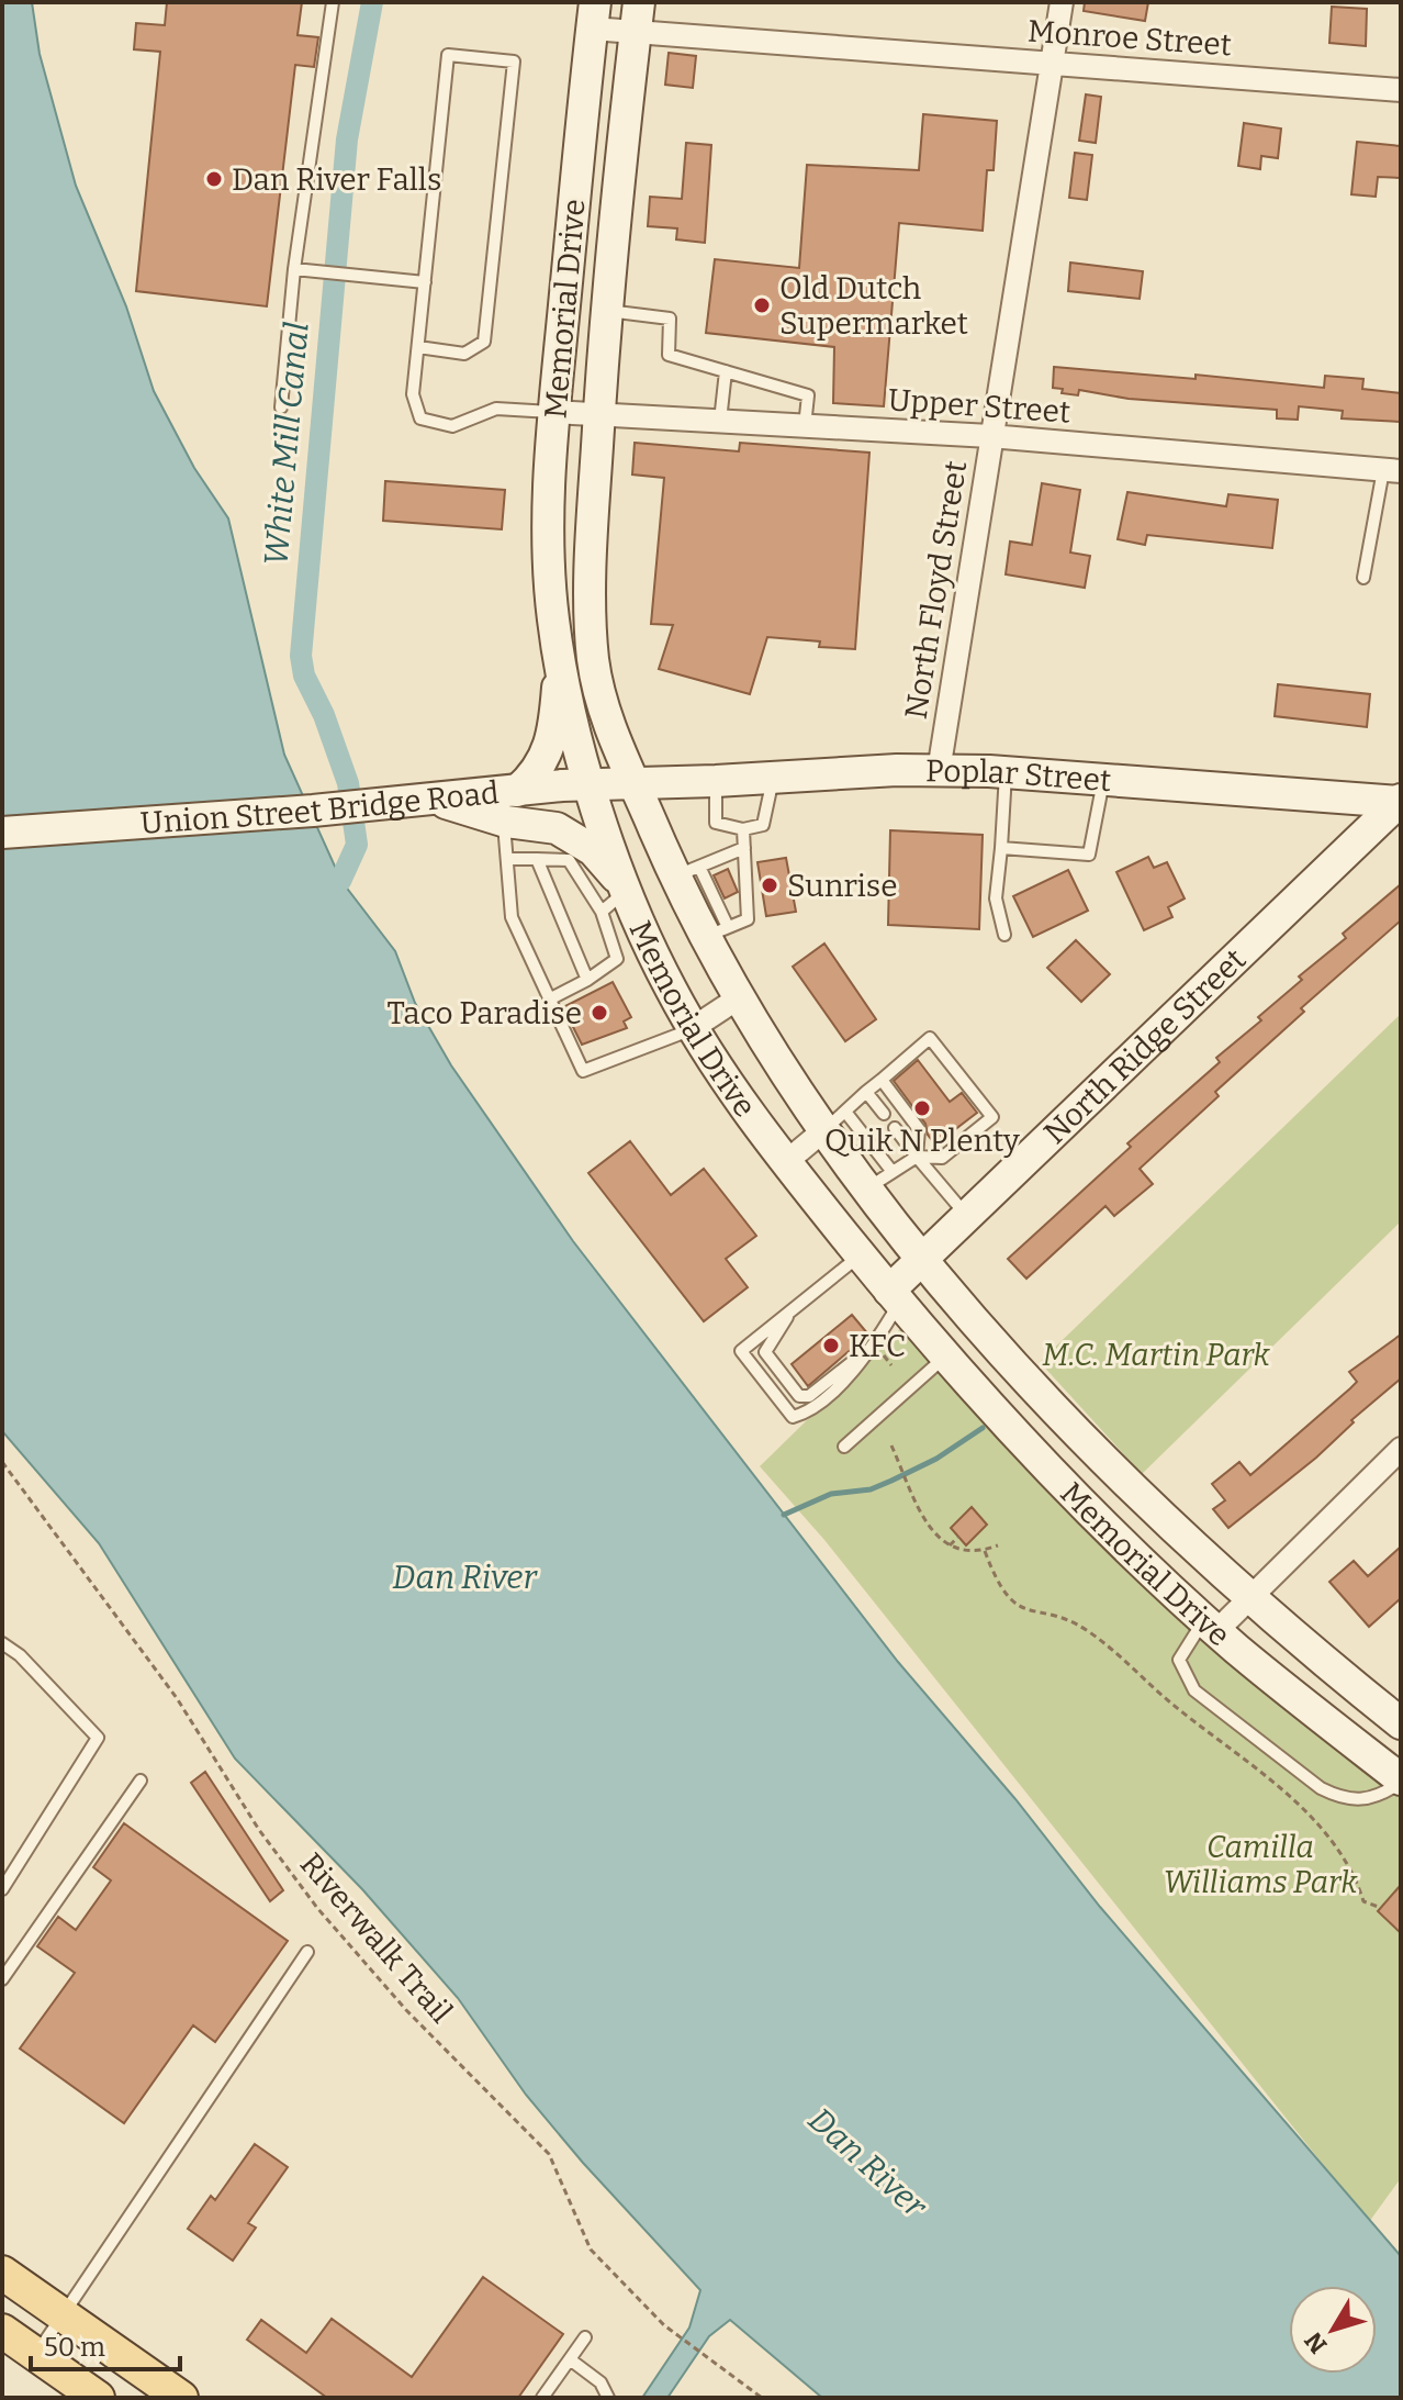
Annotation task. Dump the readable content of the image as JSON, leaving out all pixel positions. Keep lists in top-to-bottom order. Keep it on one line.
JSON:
{"streets":{"main road":["Memorial Drive","Poplar Street","Union Street Bridge Road","North Ridge Street"],"street":["Monroe Street","Upper Street","North Floyd Street"],"path":["Riverwalk Trail"]},"crossings":[["Monroe Street","Memorial Drive"],["Monroe Street","North Floyd Street"],["Memorial Drive","Upper Street"],["Memorial Drive","Poplar Street"],["Memorial Drive","Union Street Bridge Road"],["Memorial Drive","North Ridge Street"],["Upper Street","North Floyd Street"],["North Floyd Street","Poplar Street"],["Poplar Street","Union Street Bridge Road"],["Poplar Street","North Ridge Street"]],"water":["White Mill Canal","Dan River"],"parks":["M.C. Martin Park","Camilla Williams Park"],"places":["Dan River Falls","Old Dutch Supermarket","Sunrise","Taco Paradise","Quik N Plenty","KFC"],"scale_bar":"50 m","north":"bottom left"}
